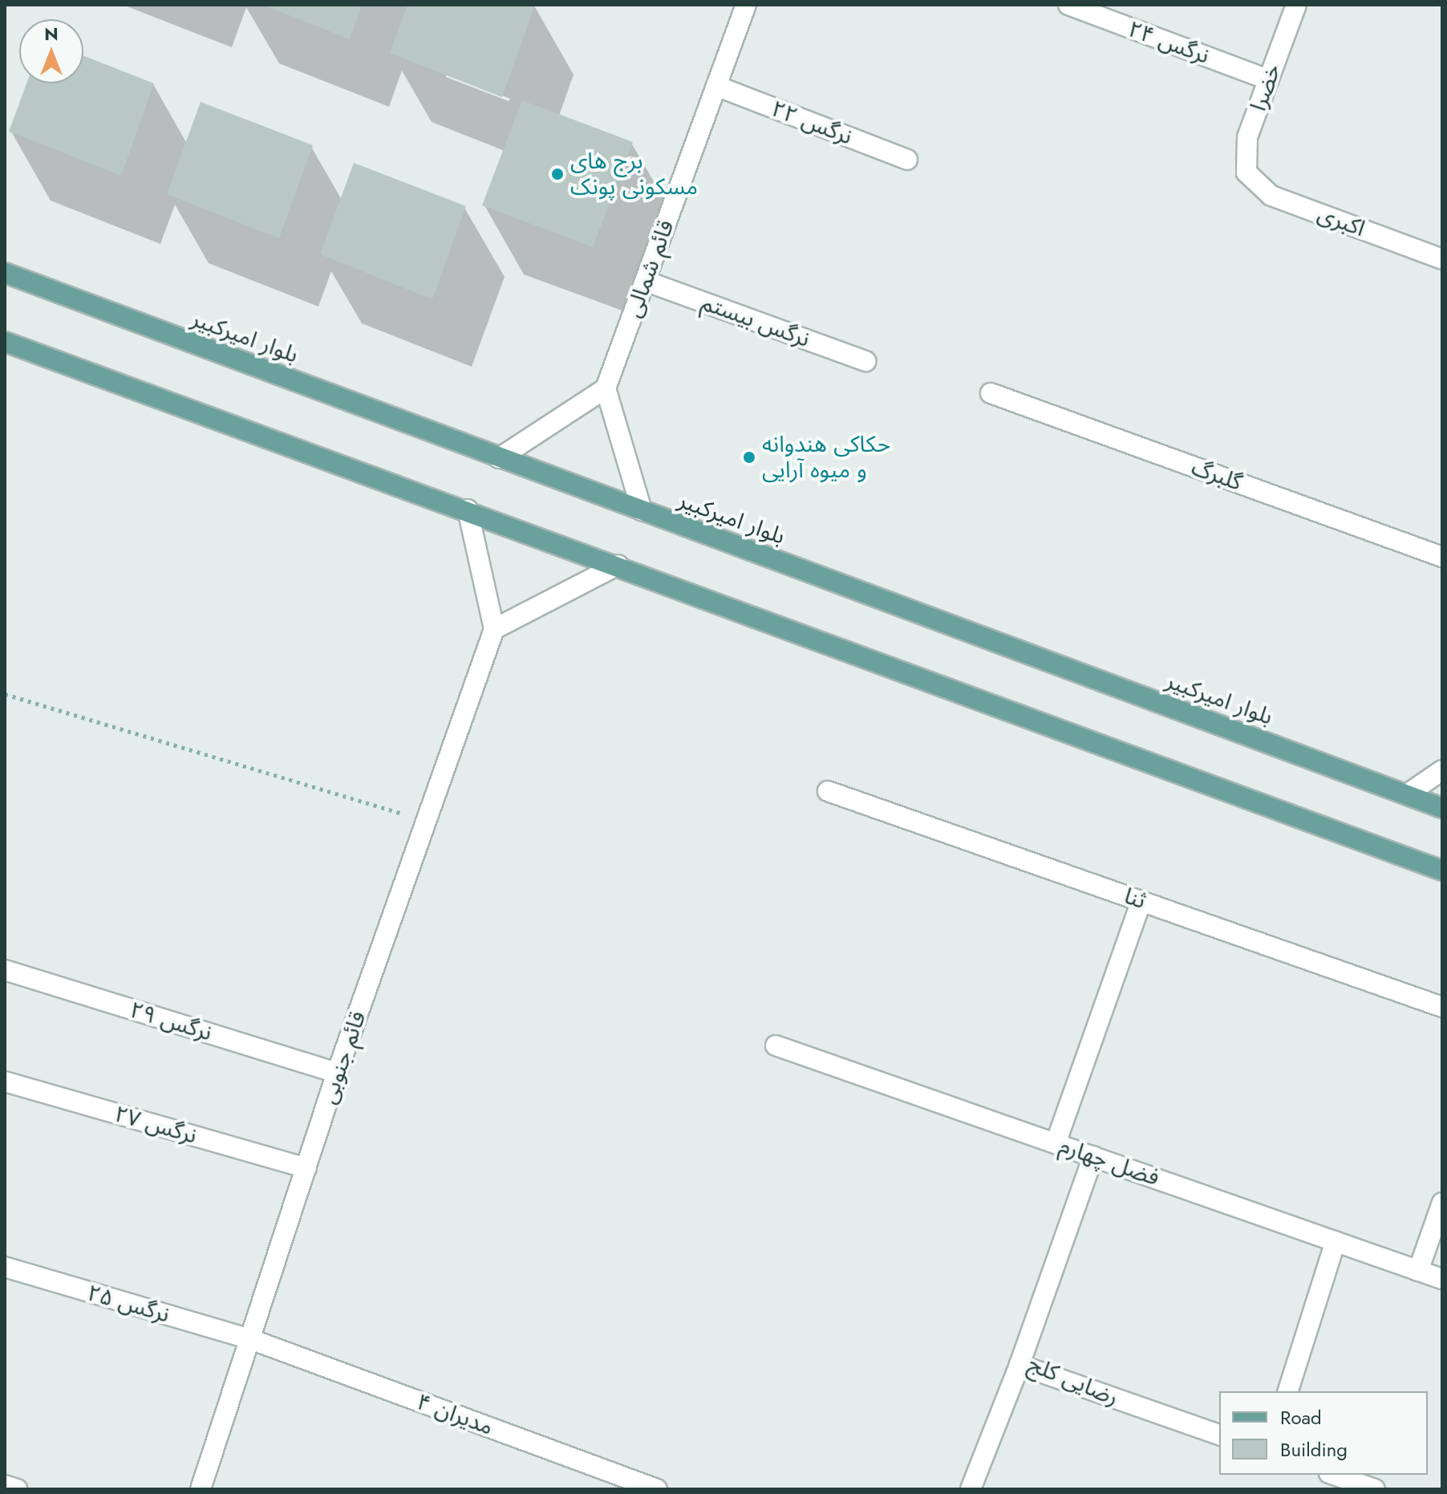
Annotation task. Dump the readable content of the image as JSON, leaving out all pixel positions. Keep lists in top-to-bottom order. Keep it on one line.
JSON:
{"streets":{"main road":["بلوار امیرکبیر"],"street":["نرگس ۲۴","خضرا","نرگس ۲۲","اکبری","قائم شمالی","نرگس بیستم","گلبرگ","ثنا","نرگس ۲۹","قائم جنوبی","نرگس ۲۷","فضل چهارم","نرگس ۲۵","رضایی کلج","مدیران ۴"]},"crossings":[["نرگس ۲۴","خضرا"],["خضرا","اکبری"],["نرگس ۲۲","قائم شمالی"],["قائم شمالی","نرگس بیستم"],["نرگس ۲۹","قائم جنوبی"],["قائم جنوبی","نرگس ۲۷"],["قائم جنوبی","نرگس ۲۵"],["قائم جنوبی","مدیران ۴"],["فضل چهارم","رضایی کلج"],["نرگس ۲۵","مدیران ۴"]],"places":["برج های مسکونی پونک","حکاکی هندوانه و میوه آرایی"],"legend":["Road","Building"],"north":"top"}
